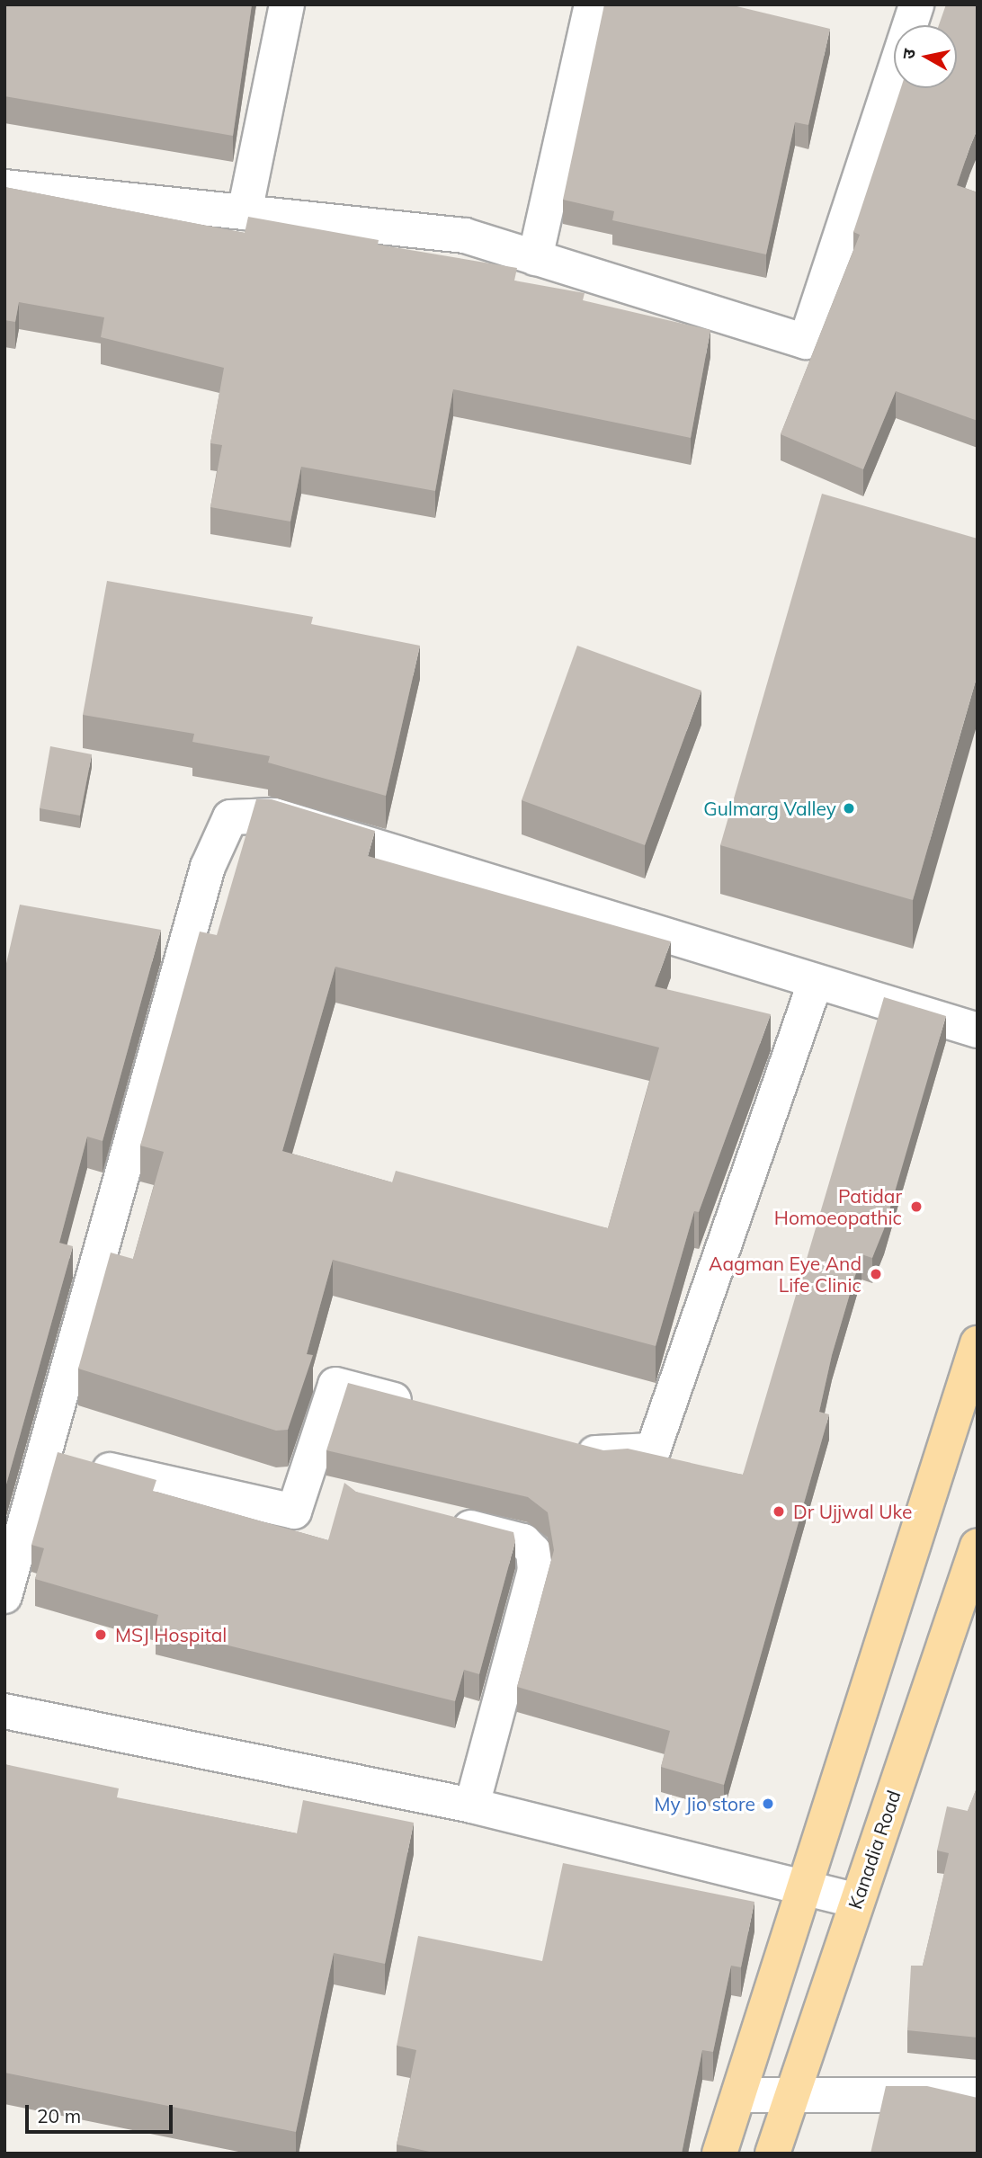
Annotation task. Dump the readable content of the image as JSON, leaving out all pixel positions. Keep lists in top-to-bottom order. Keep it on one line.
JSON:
{"streets":{"main road":["Kanadia Road"]},"places":["Gulmarg Valley","Patidar Homoeopathic","Aagman Eye And Life Clinic","Dr Ujjwal Uke","MSJ Hospital","My Jio store"],"scale_bar":"20 m","north":"left"}
